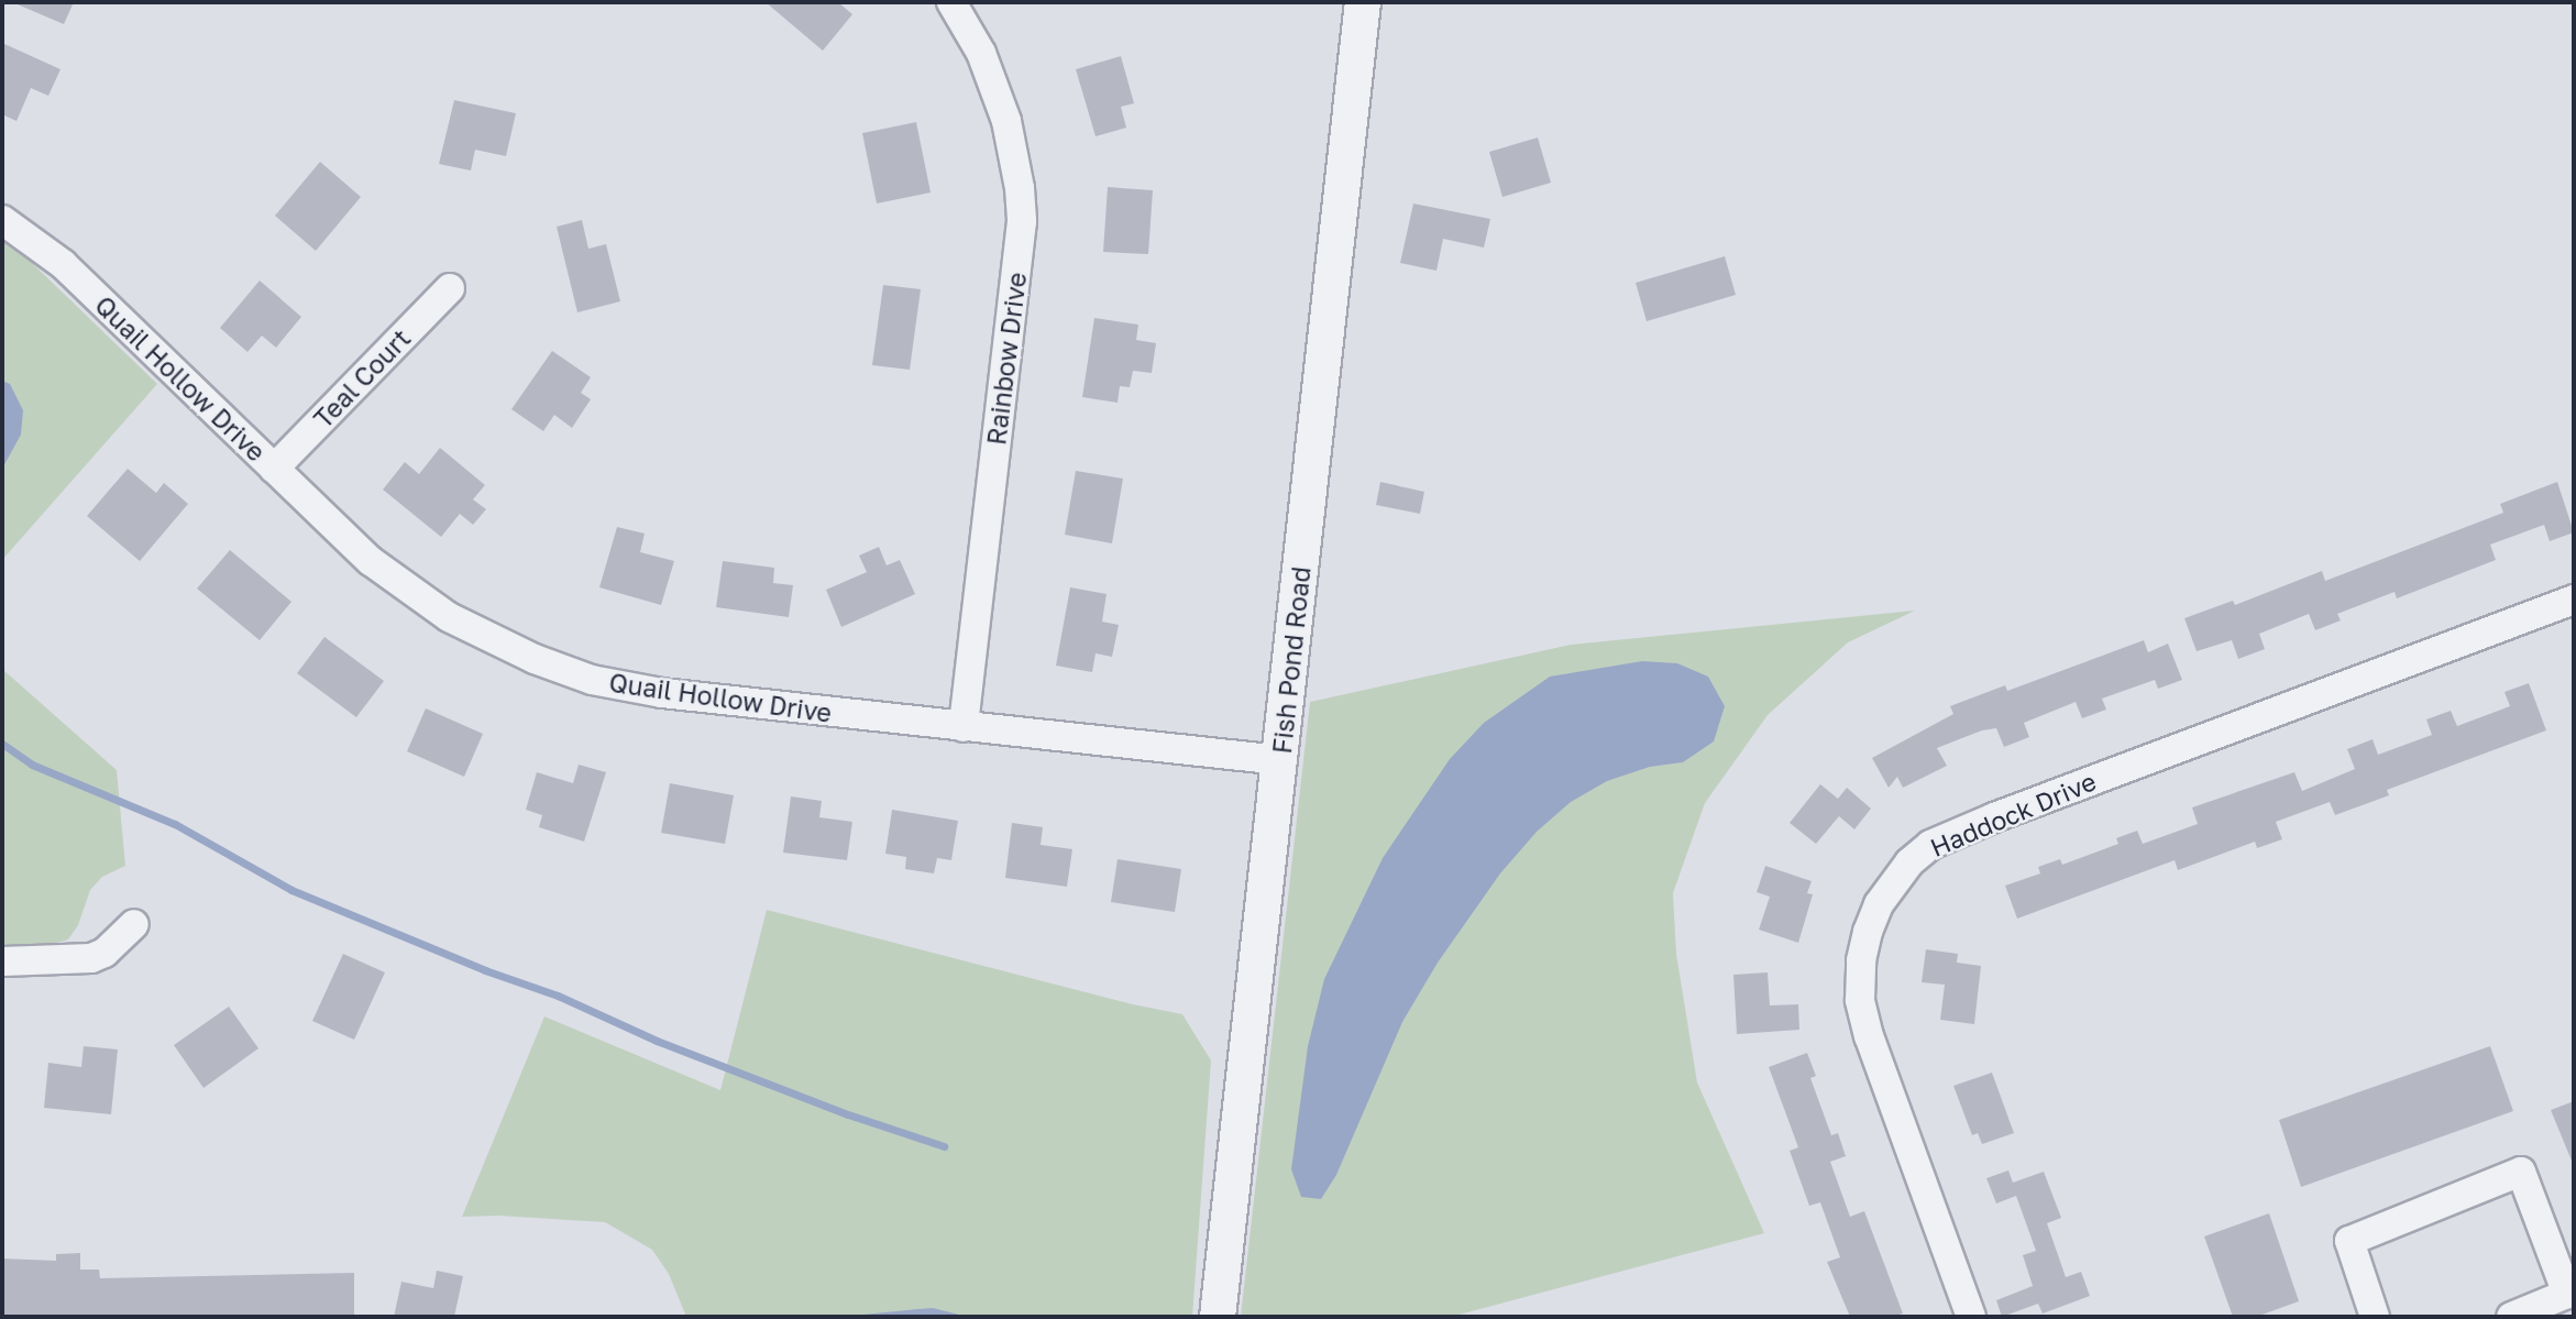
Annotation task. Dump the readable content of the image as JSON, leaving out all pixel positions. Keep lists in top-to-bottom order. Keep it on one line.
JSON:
{"streets":{"street":["Rainbow Drive","Quail Hollow Drive","Teal Court","Fish Pond Road","Haddock Drive"]},"crossings":[["Rainbow Drive","Quail Hollow Drive"],["Quail Hollow Drive","Teal Court"],["Quail Hollow Drive","Fish Pond Road"]]}
